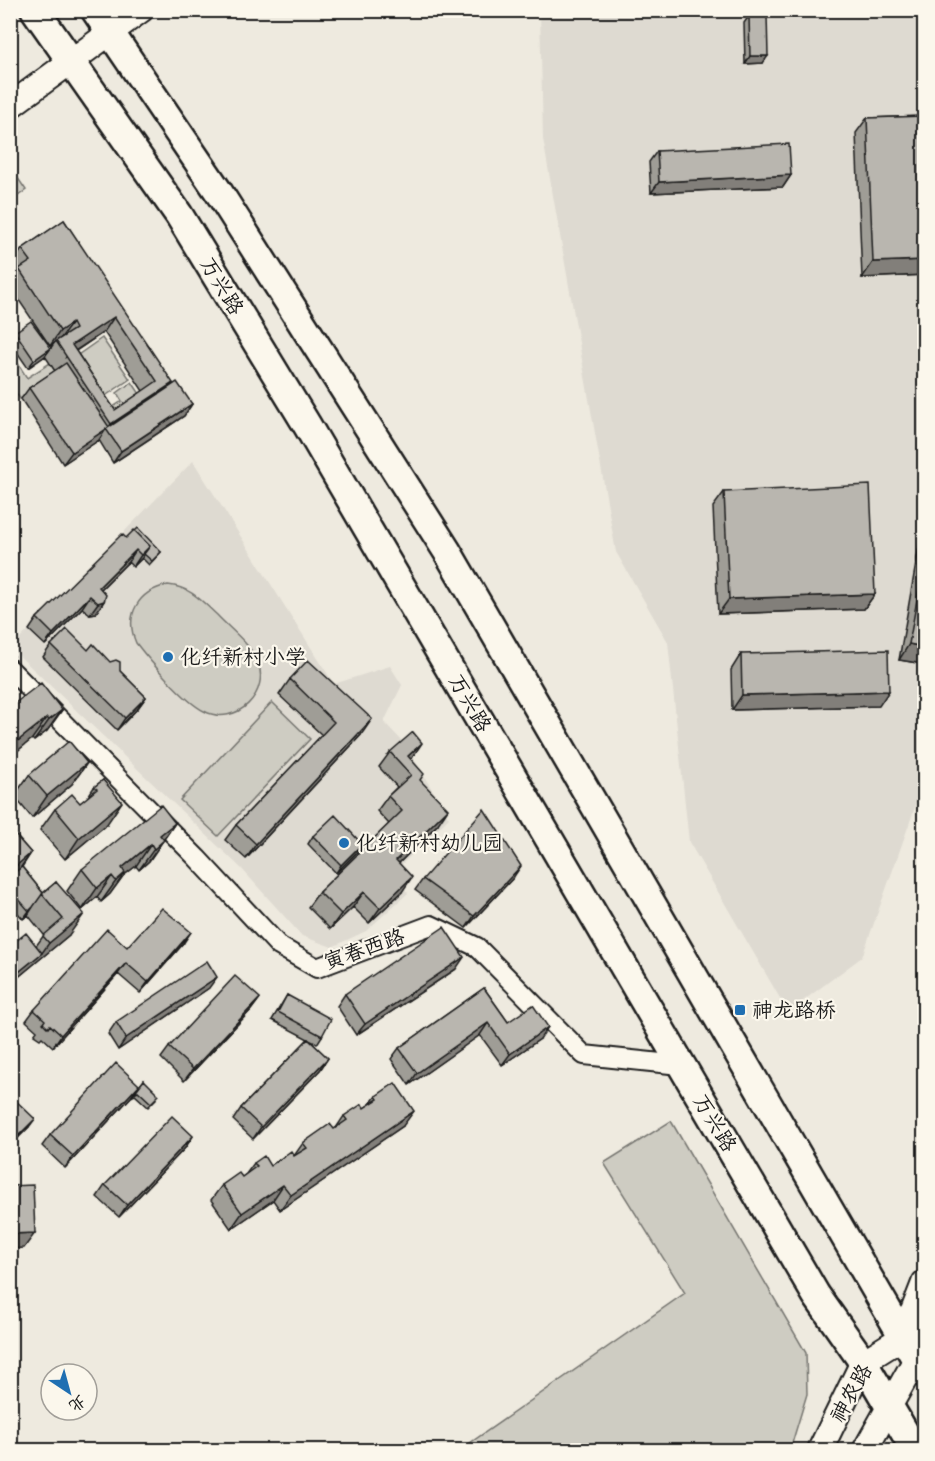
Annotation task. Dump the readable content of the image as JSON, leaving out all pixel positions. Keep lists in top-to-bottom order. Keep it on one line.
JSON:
{"streets":{"main road":["万兴路"],"street":["寅春西路","神农路"]},"crossings":[["万兴路","寅春西路"],["万兴路","神农路"]],"places":{"other":["化纤新村小学","化纤新村幼儿园"],"transit":["神龙路桥"]},"north":"bottom right"}
